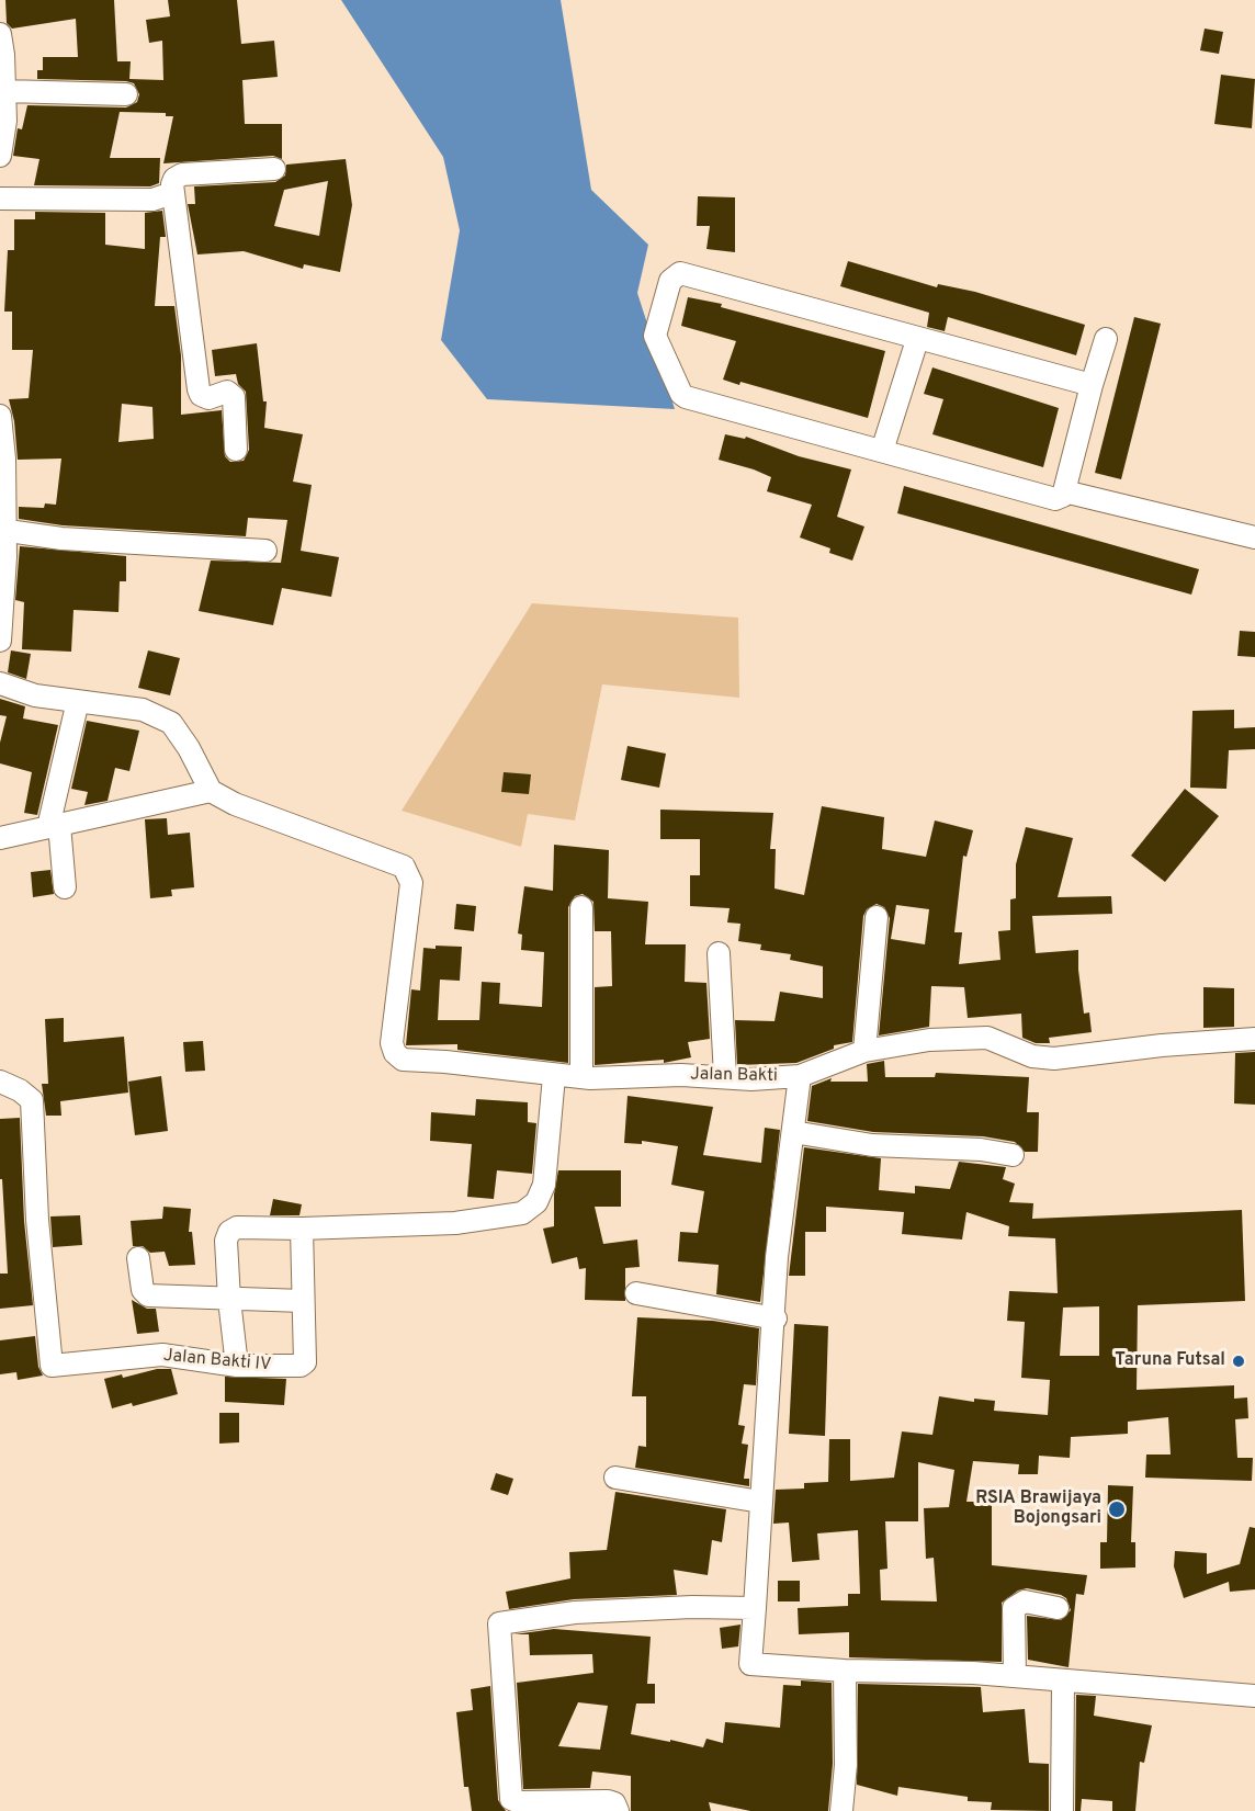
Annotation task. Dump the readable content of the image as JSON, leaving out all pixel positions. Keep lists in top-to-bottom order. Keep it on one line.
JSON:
{"streets":{"street":["Jalan Bakti","Jalan Bakti IV"]},"places":["Taruna Futsal","RSIA Brawijaya Bojongsari"]}
